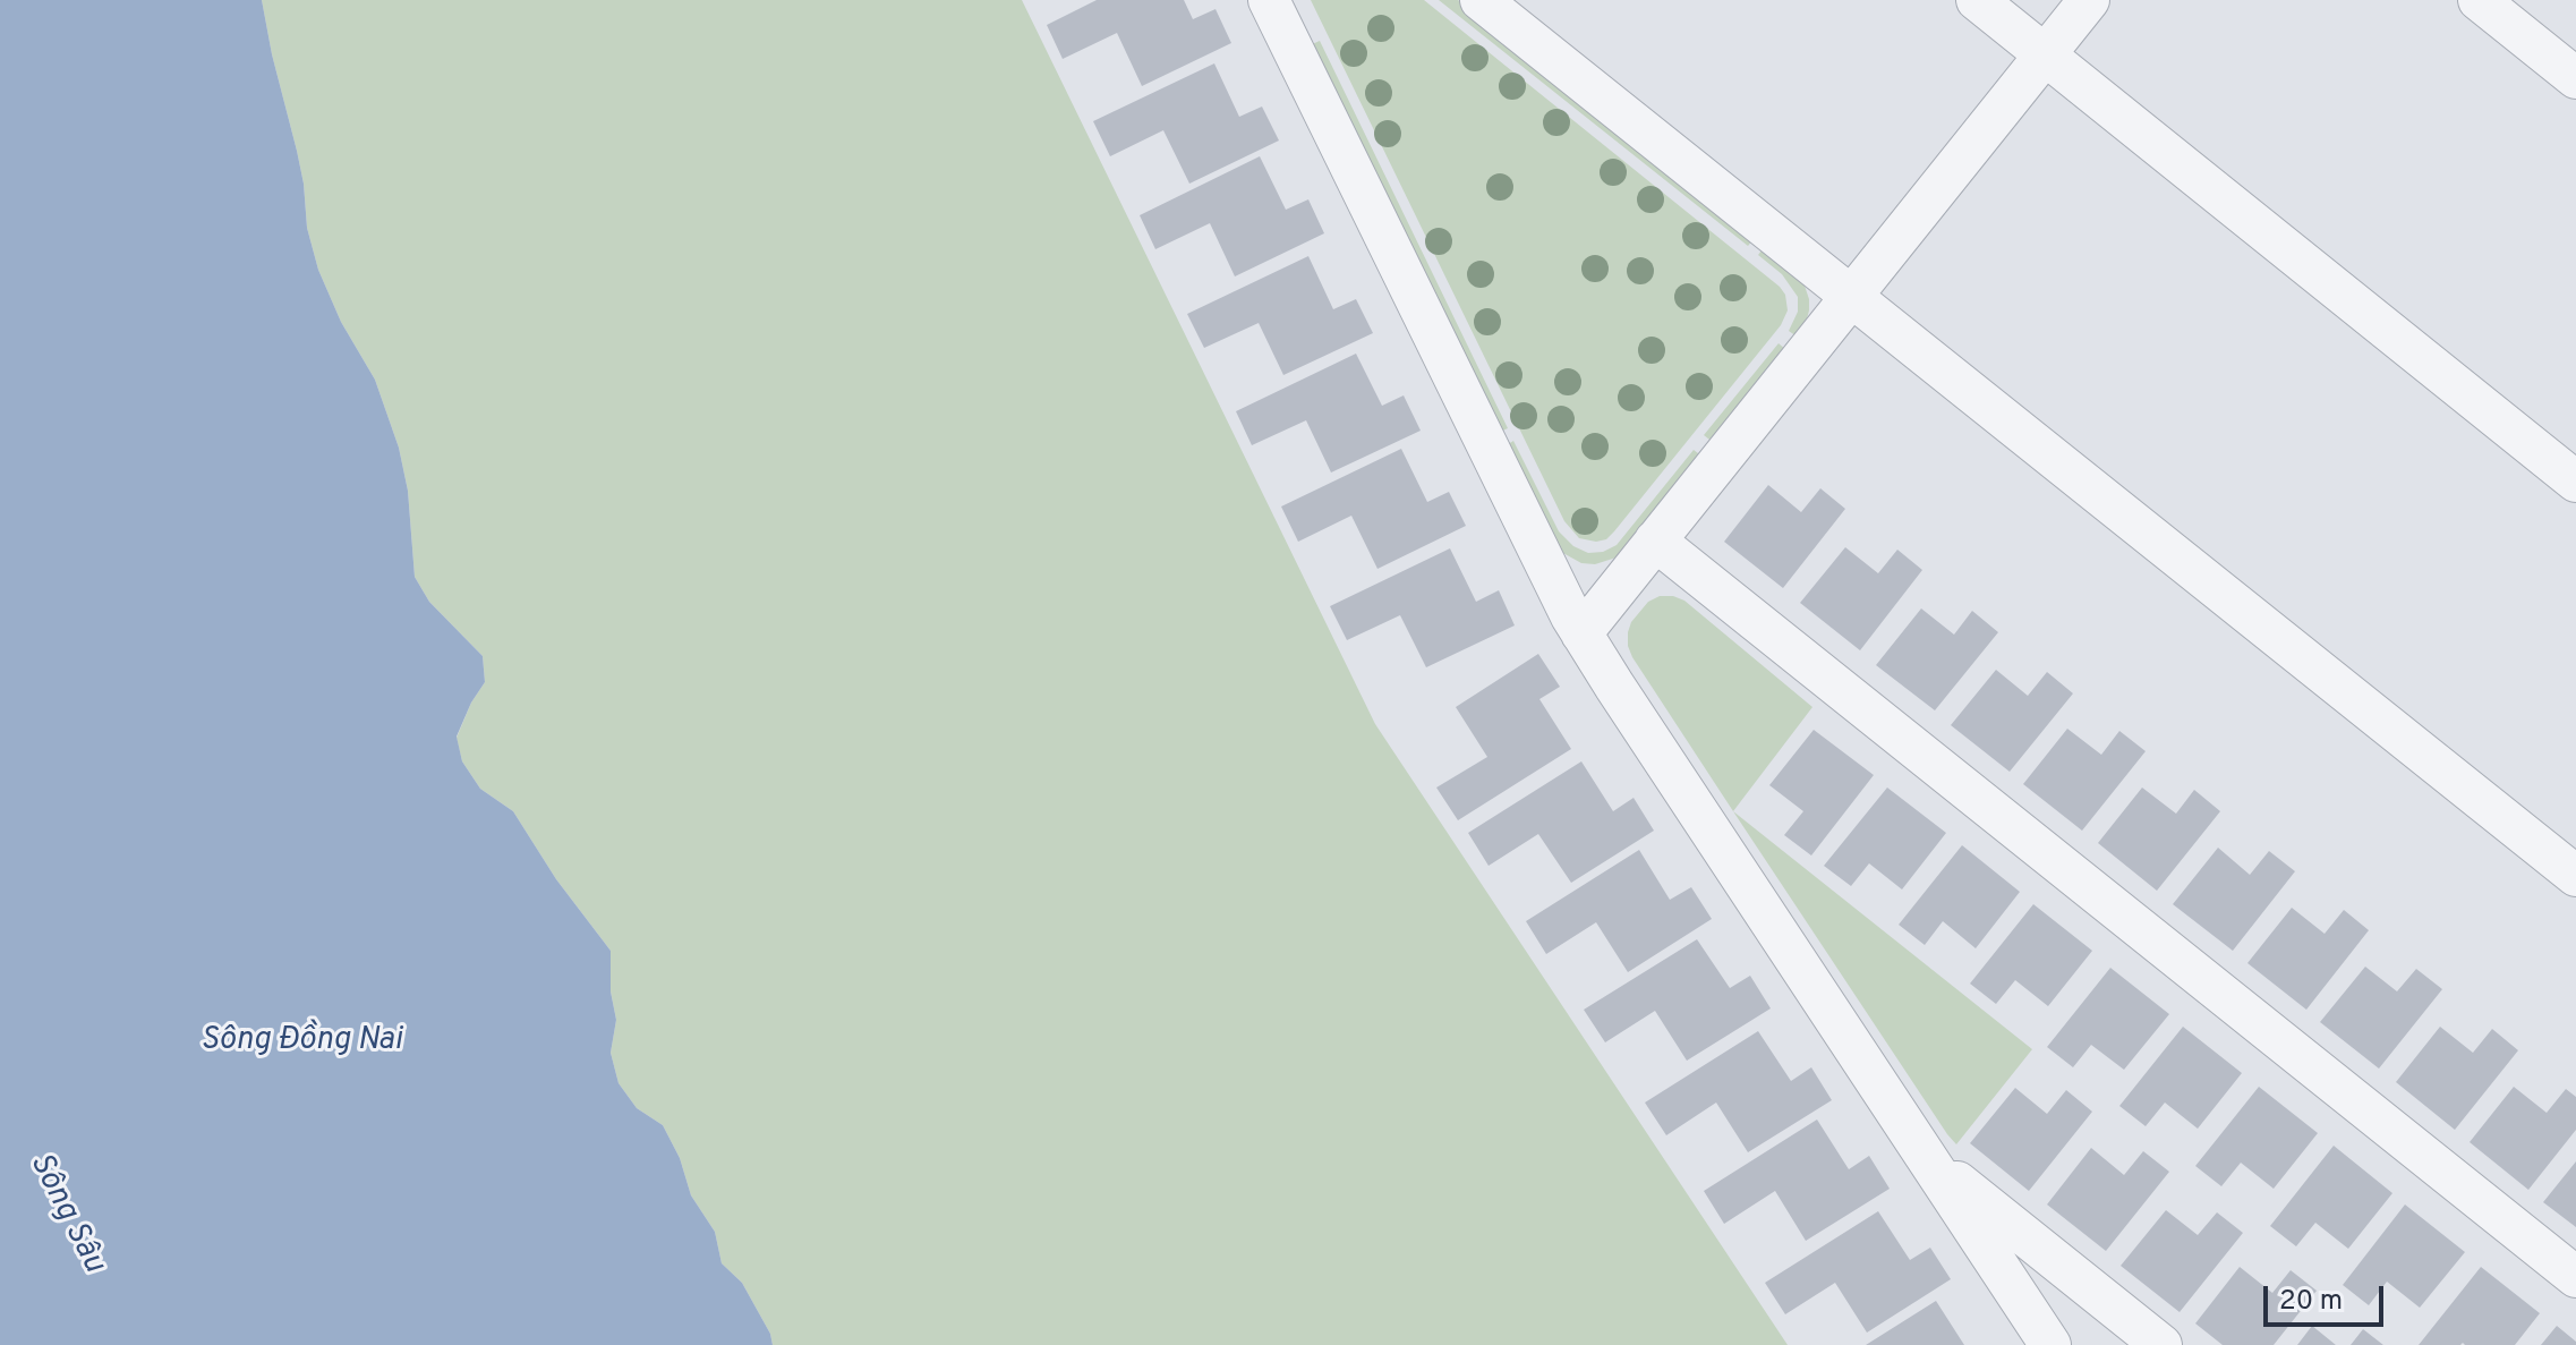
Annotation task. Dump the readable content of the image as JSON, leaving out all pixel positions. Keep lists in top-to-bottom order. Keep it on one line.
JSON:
{"water":["Sông Đồng Nai","Sông Sâu"],"scale_bar":"20 m"}
